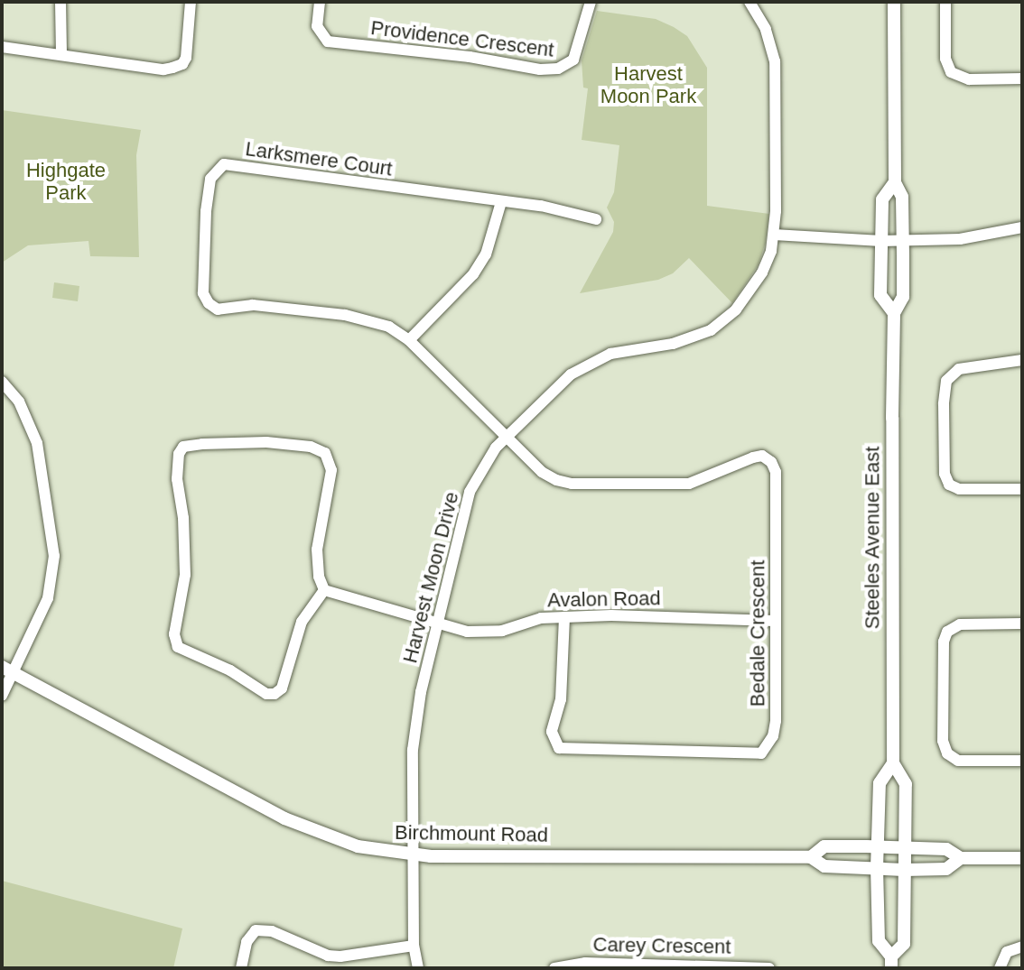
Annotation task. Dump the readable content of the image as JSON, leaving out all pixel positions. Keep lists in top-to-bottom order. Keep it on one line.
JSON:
{"streets":{"main road":["Steeles Avenue East","Birchmount Road"],"street":["Providence Crescent","Larksmere Court","Harvest Moon Drive","Avalon Road","Bedale Crescent","Carey Crescent"]},"crossings":[["Larksmere Court","Harvest Moon Drive"],["Larksmere Court","Bedale Crescent"],["Steeles Avenue East","Birchmount Road"],["Harvest Moon Drive","Avalon Road"],["Harvest Moon Drive","Bedale Crescent"],["Harvest Moon Drive","Birchmount Road"],["Avalon Road","Bedale Crescent"]],"parks":["Harvest Moon Park","Highgate Park"]}
